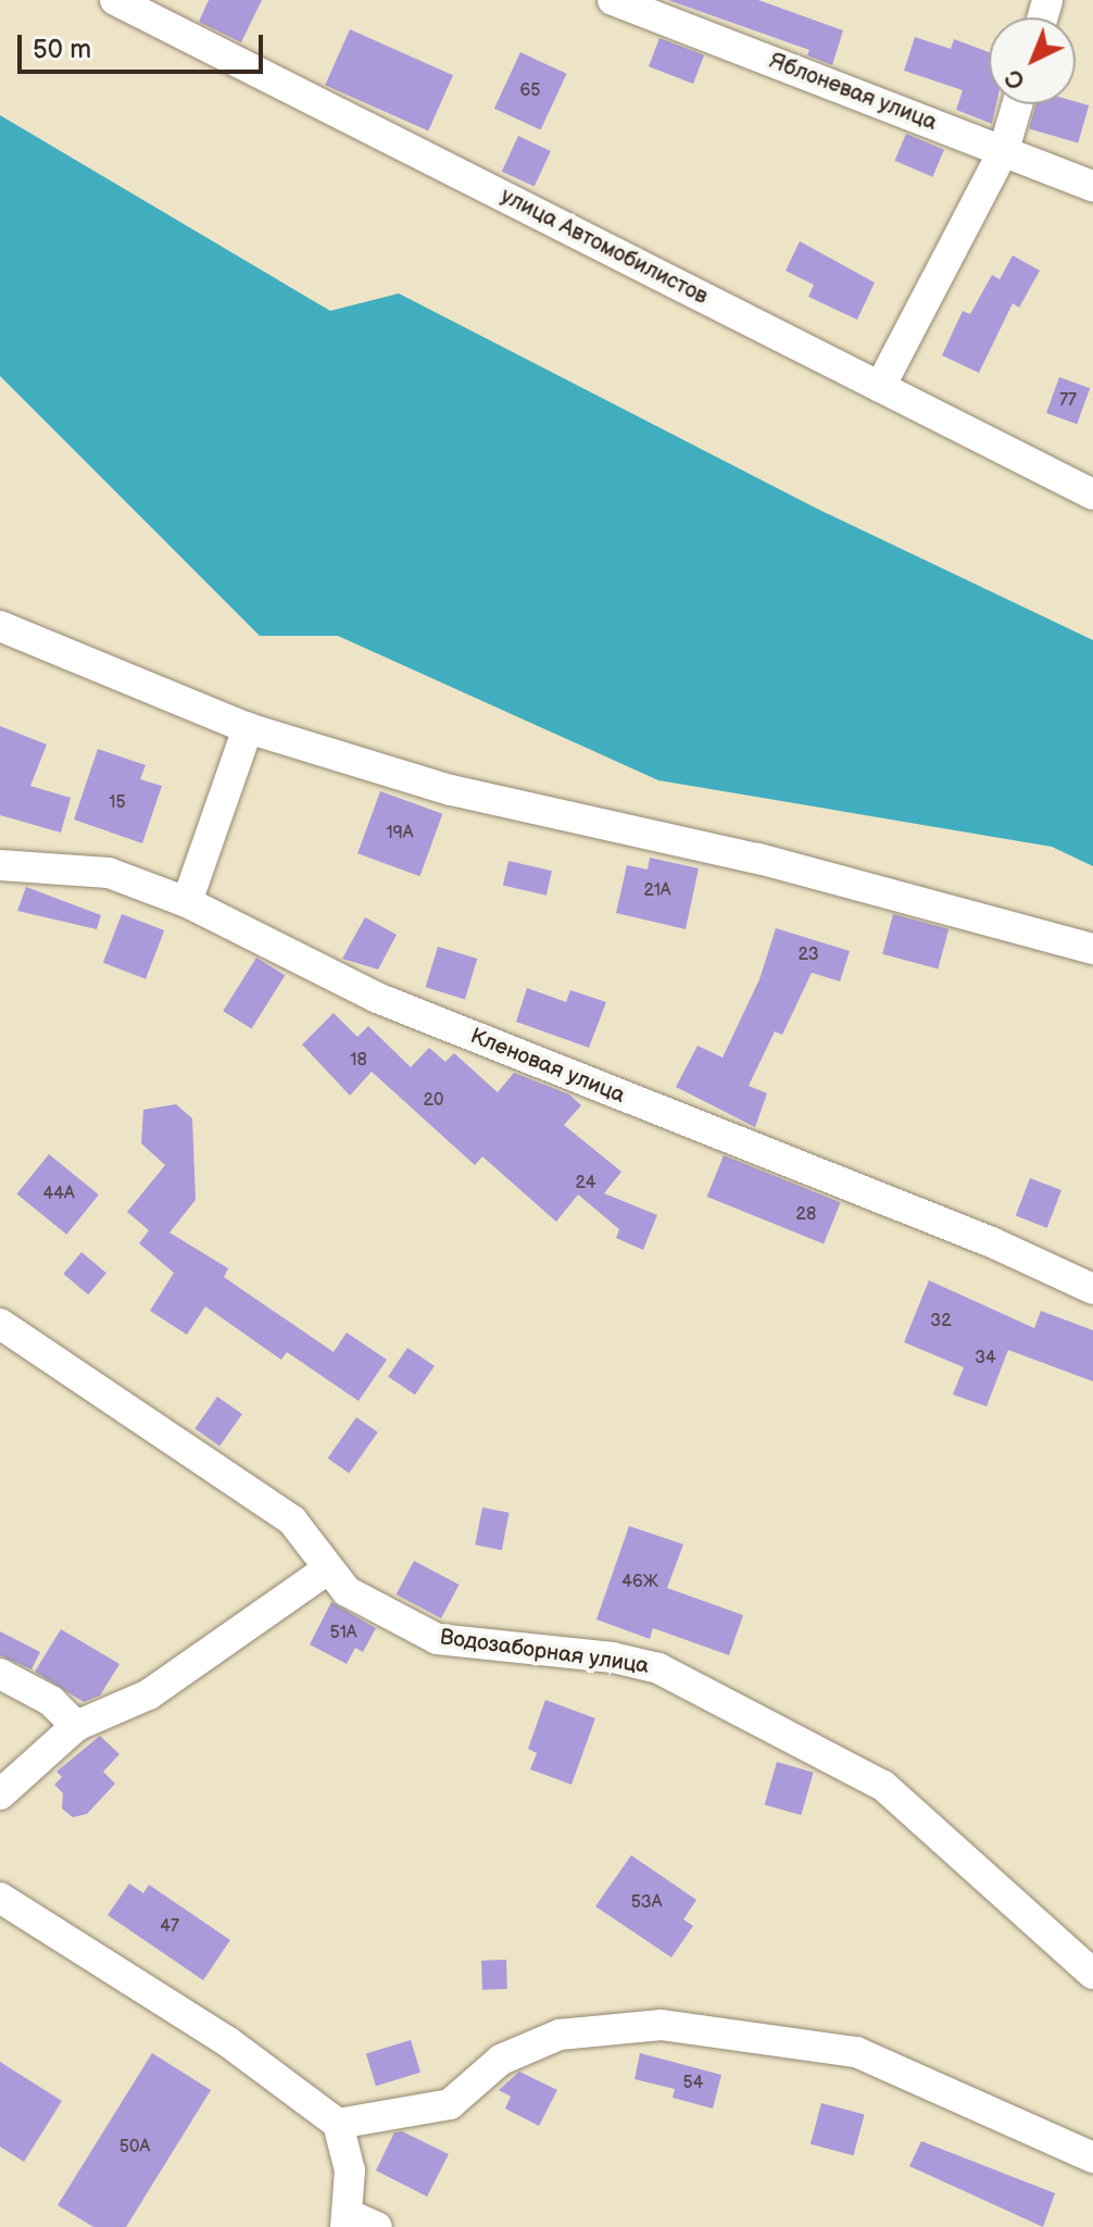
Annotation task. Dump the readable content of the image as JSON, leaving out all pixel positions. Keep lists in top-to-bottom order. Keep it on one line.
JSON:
{"streets":{"street":["Яблоневая улица","улица Автомобилистов","Кленовая улица","Водозаборная улица"]},"house_numbers":["65","77","15","19А","21А","23","18","20","24","44А","28","32","34","46Ж","51А","53А","47","54","50А"],"scale_bar":"50 m","north":"bottom left"}
